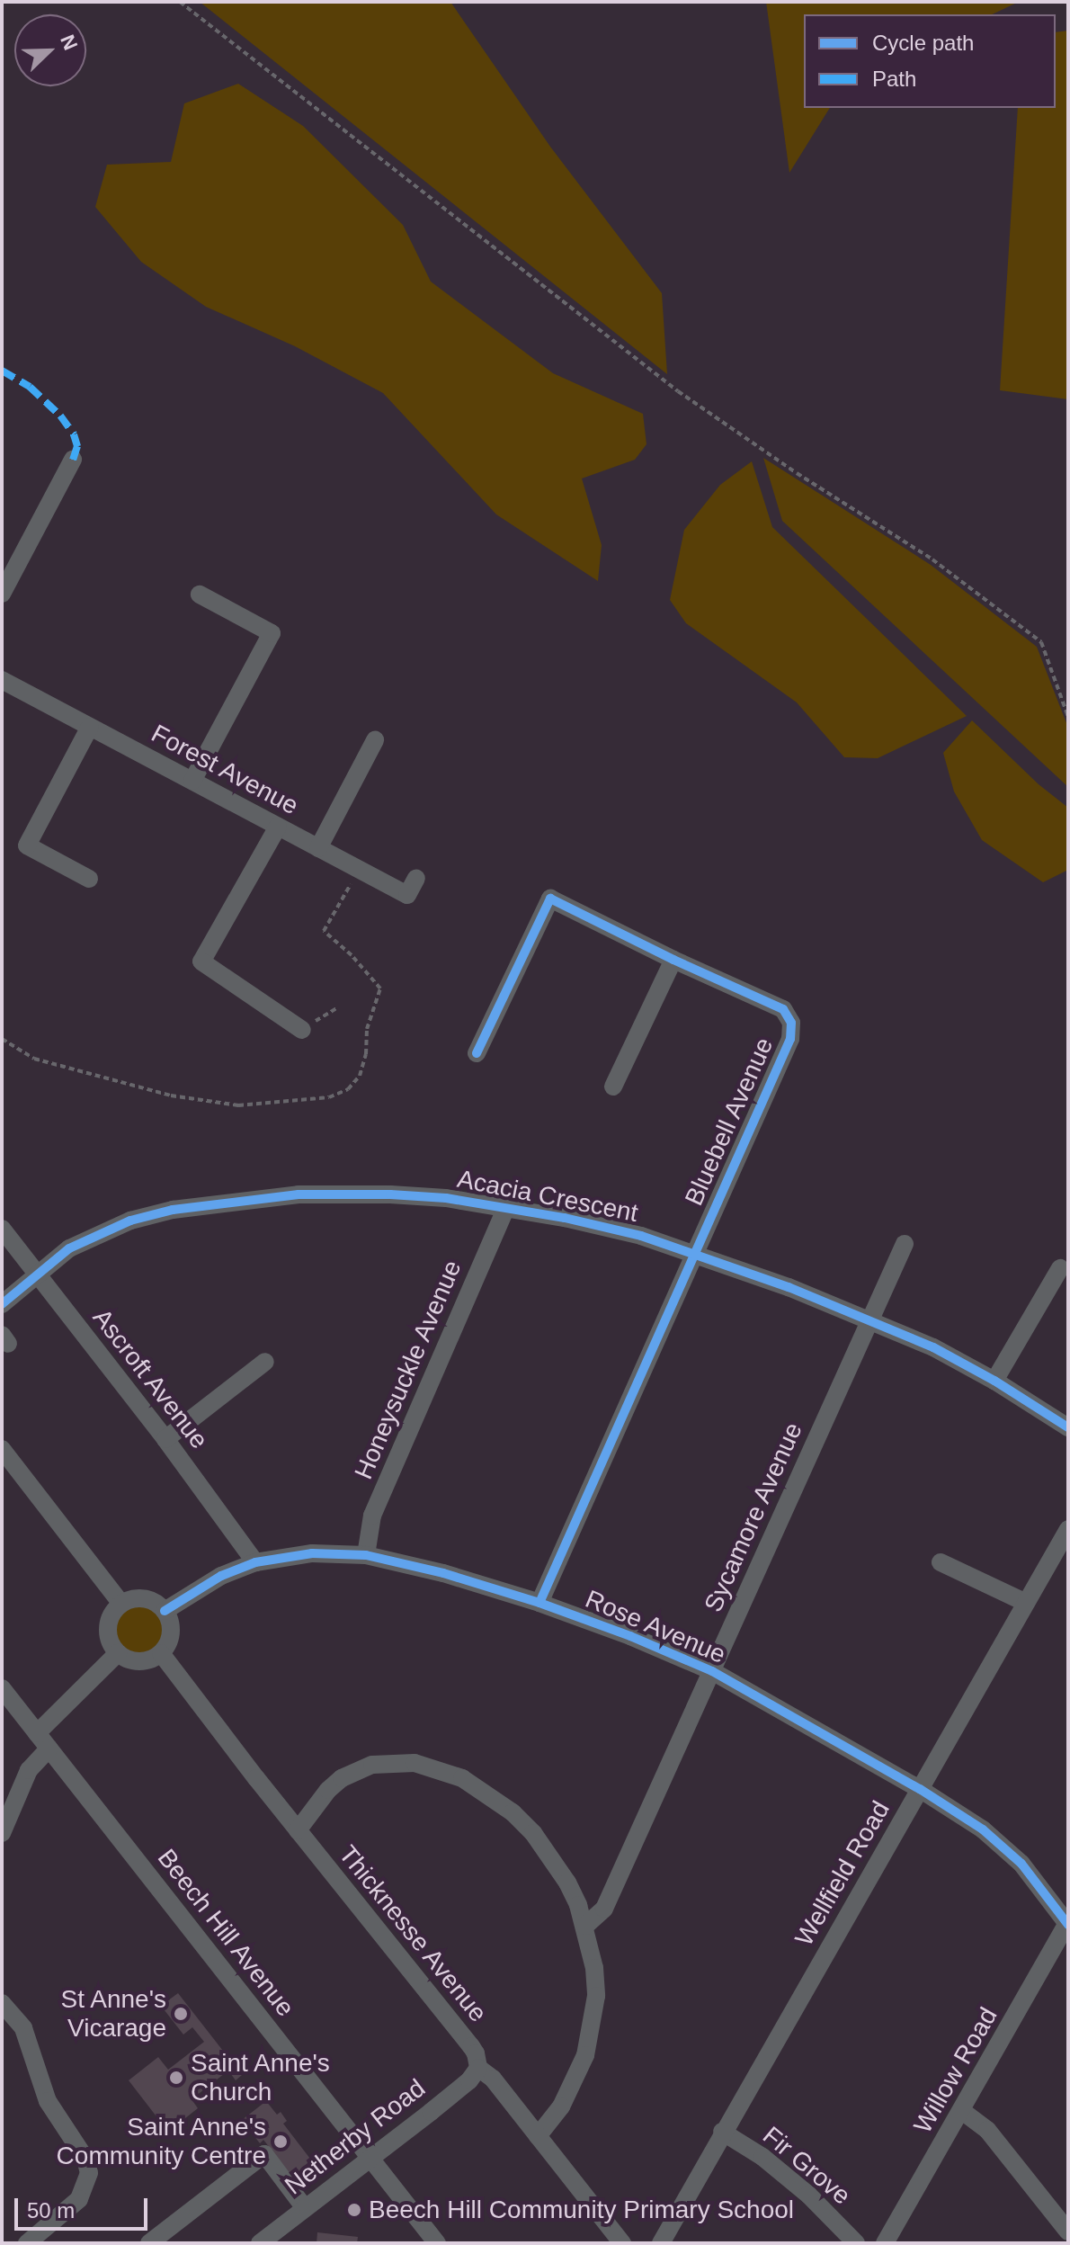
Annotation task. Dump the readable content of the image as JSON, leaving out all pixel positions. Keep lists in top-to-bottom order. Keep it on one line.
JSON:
{"streets":{"street":["Forest Avenue","Bluebell Avenue","Acacia Crescent","Honeysuckle Avenue","Ascroft Avenue","Sycamore Avenue","Rose Avenue","Wellfield Road","Beech Hill Avenue","Thicknesse Avenue","Willow Road","Netherby Road","Fir Grove"]},"crossings":[["Bluebell Avenue","Acacia Crescent"],["Bluebell Avenue","Rose Avenue"],["Acacia Crescent","Honeysuckle Avenue"],["Acacia Crescent","Ascroft Avenue"],["Acacia Crescent","Sycamore Avenue"],["Honeysuckle Avenue","Rose Avenue"],["Ascroft Avenue","Rose Avenue"],["Sycamore Avenue","Rose Avenue"],["Rose Avenue","Wellfield Road"],["Rose Avenue","Thicknesse Avenue"],["Rose Avenue","Willow Road"],["Wellfield Road","Fir Grove"],["Beech Hill Avenue","Netherby Road"],["Thicknesse Avenue","Netherby Road"]],"places":["St Anne's Vicarage","Saint Anne's Church","Saint Anne's Community Centre","Beech Hill Community Primary School"],"legend":["Cycle path","Path"],"scale_bar":"50 m","north":"top right"}
